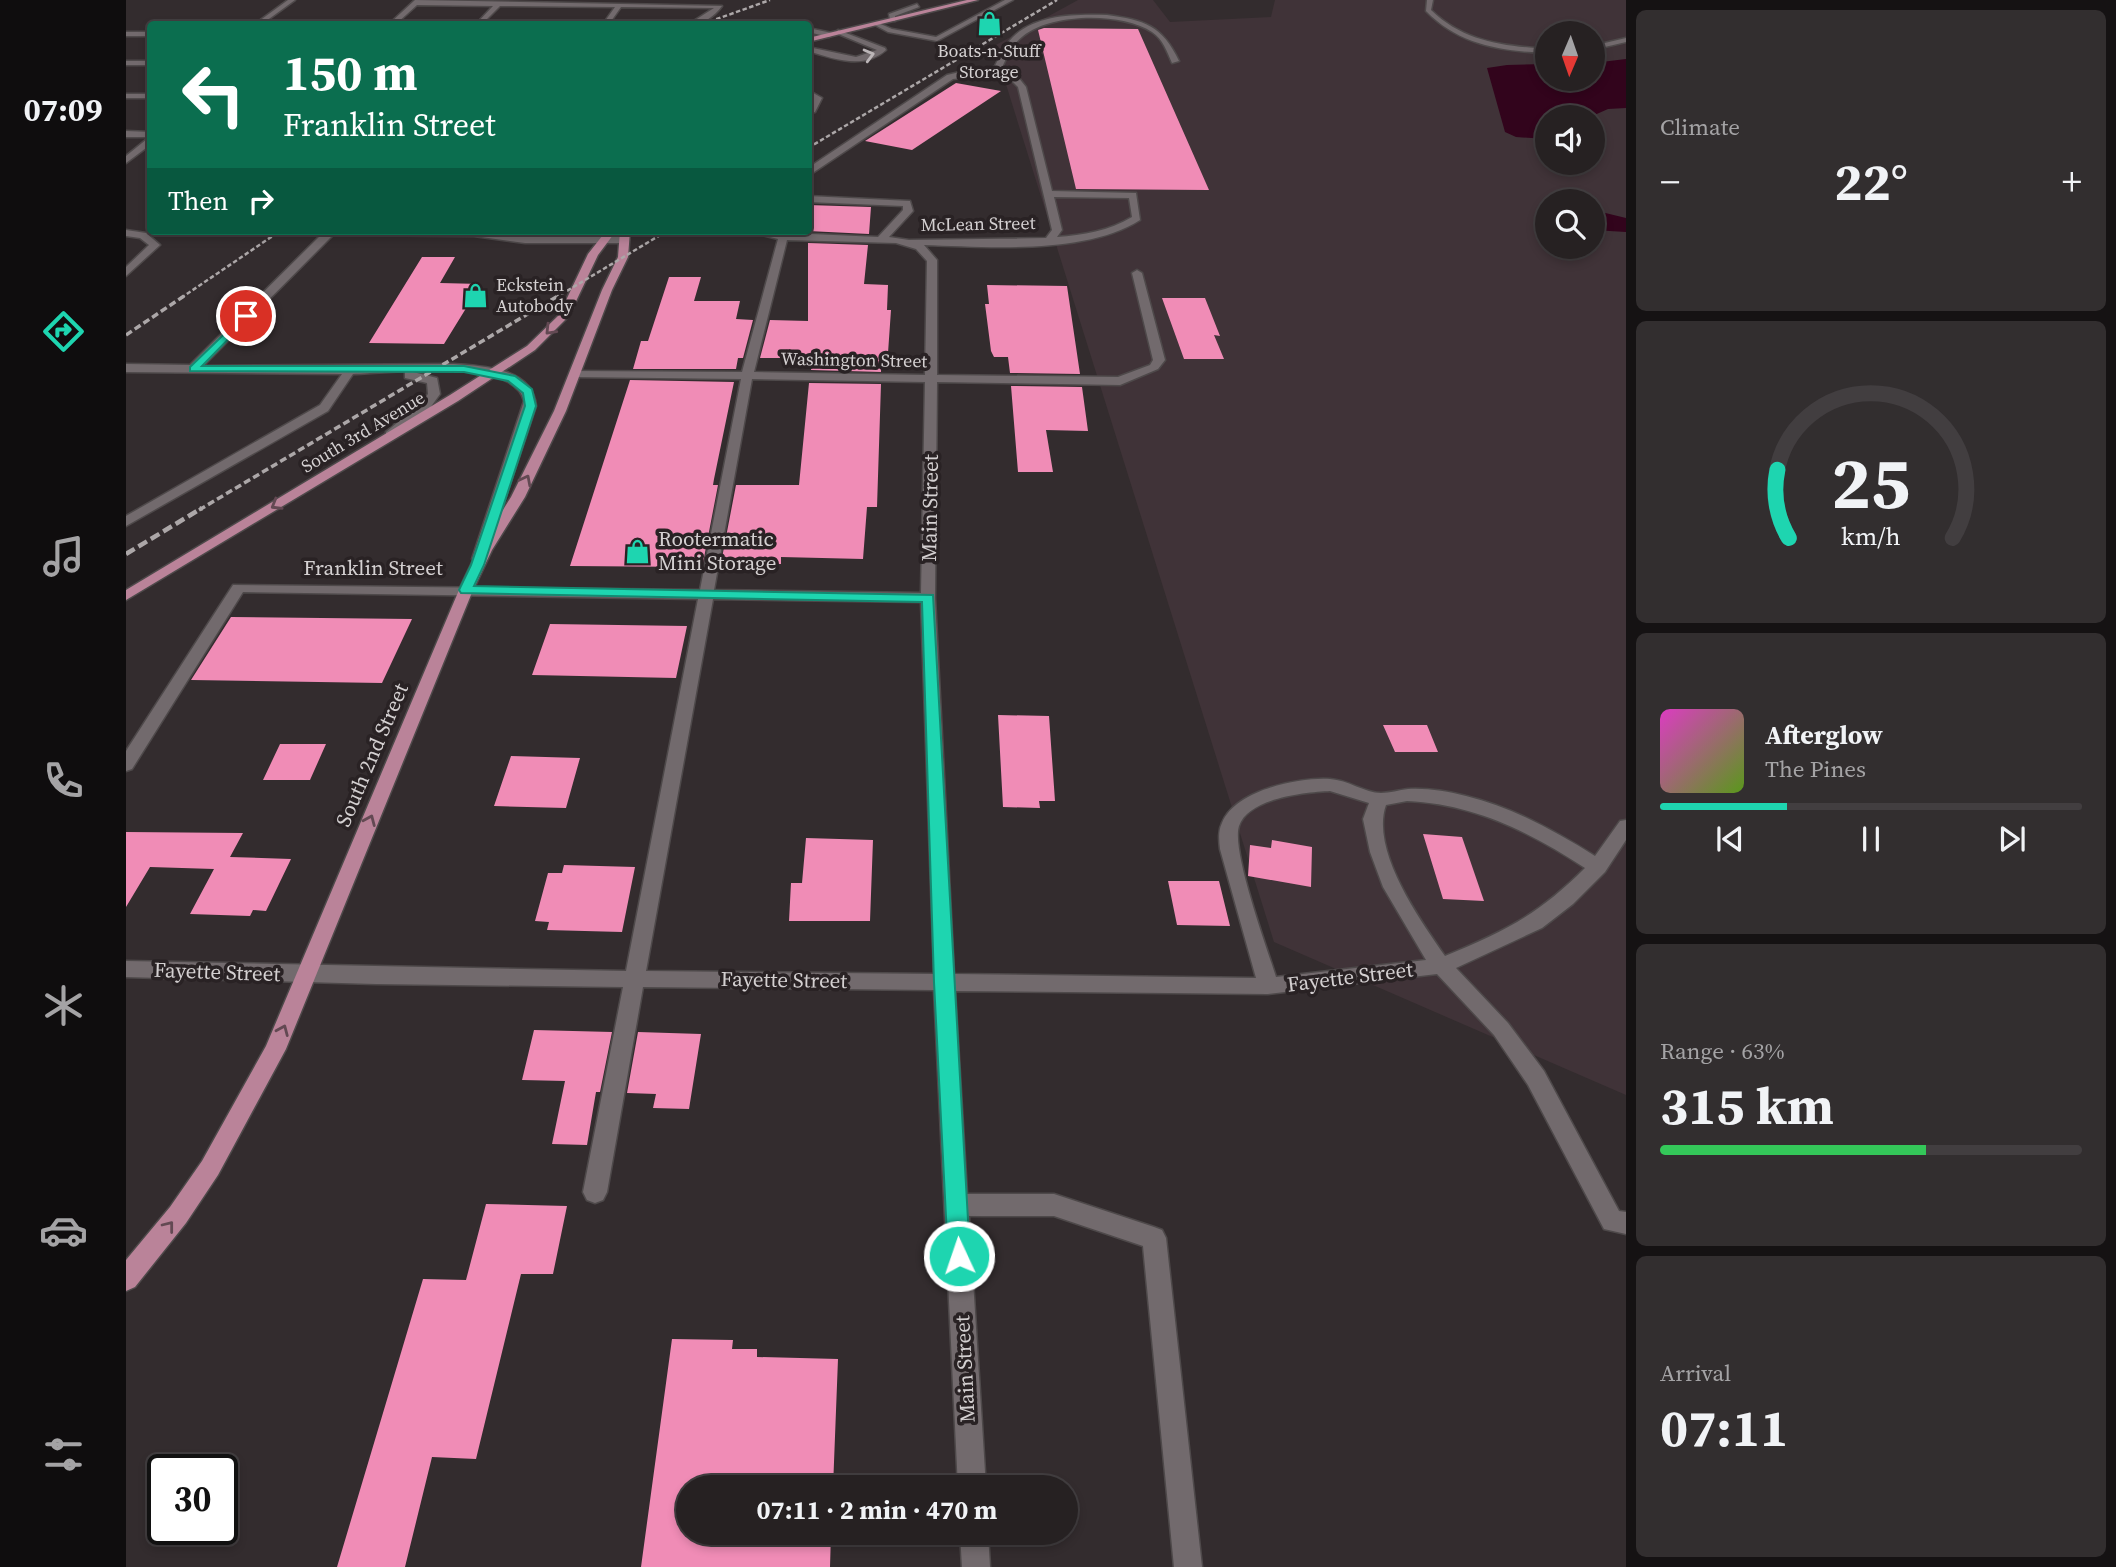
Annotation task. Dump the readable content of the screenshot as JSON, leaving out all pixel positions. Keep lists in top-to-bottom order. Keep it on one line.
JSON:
{"streets":{"main road":["South 3rd Avenue","South 2nd Street"],"street":["McLean Street","Washington Street","Main Street","Franklin Street","Fayette Street"]},"crossings":[["McLean Street","Main Street"],["Washington Street","Main Street"],["Washington Street","South 2nd Street"],["South 3rd Avenue","South 2nd Street"],["Main Street","Franklin Street"],["Main Street","Fayette Street"],["Franklin Street","South 2nd Street"],["South 2nd Street","Fayette Street"]],"one_way":["South 3rd Avenue","South 2nd Street"],"places":{"shop":["Boats-n-Stuff Storage","Eckstein Autobody","Rootermatic Mini Storage"]},"north":"bottom","page":{"tabs":"07:09","tile":["Climate",["Range · 63%","315 km"],["Arrival","07:11"]],"turn":["150 m","Franklin Street"],"heat":["−","22°","+"],"then":"Then","song":["Afterglow","The Pines"],"limit":"30","trip":"07:11 · 2 min · 470 m","gauge":["25","km/h"]}}
